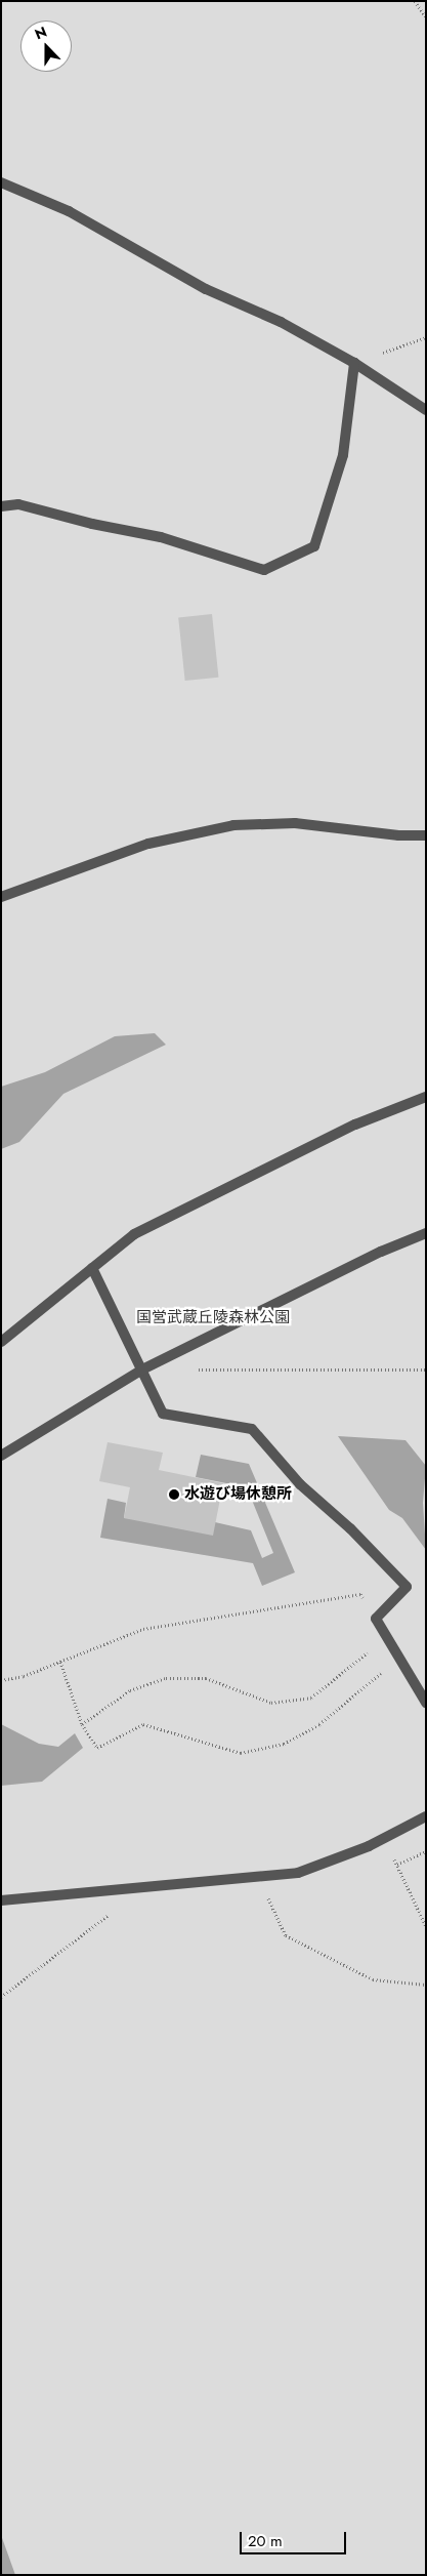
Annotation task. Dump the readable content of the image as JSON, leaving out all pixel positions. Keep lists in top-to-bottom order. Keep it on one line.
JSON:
{"parks":["国営武蔵丘陵森林公園"],"places":["水遊び場休憩所"],"scale_bar":"20 m","north":"top"}
